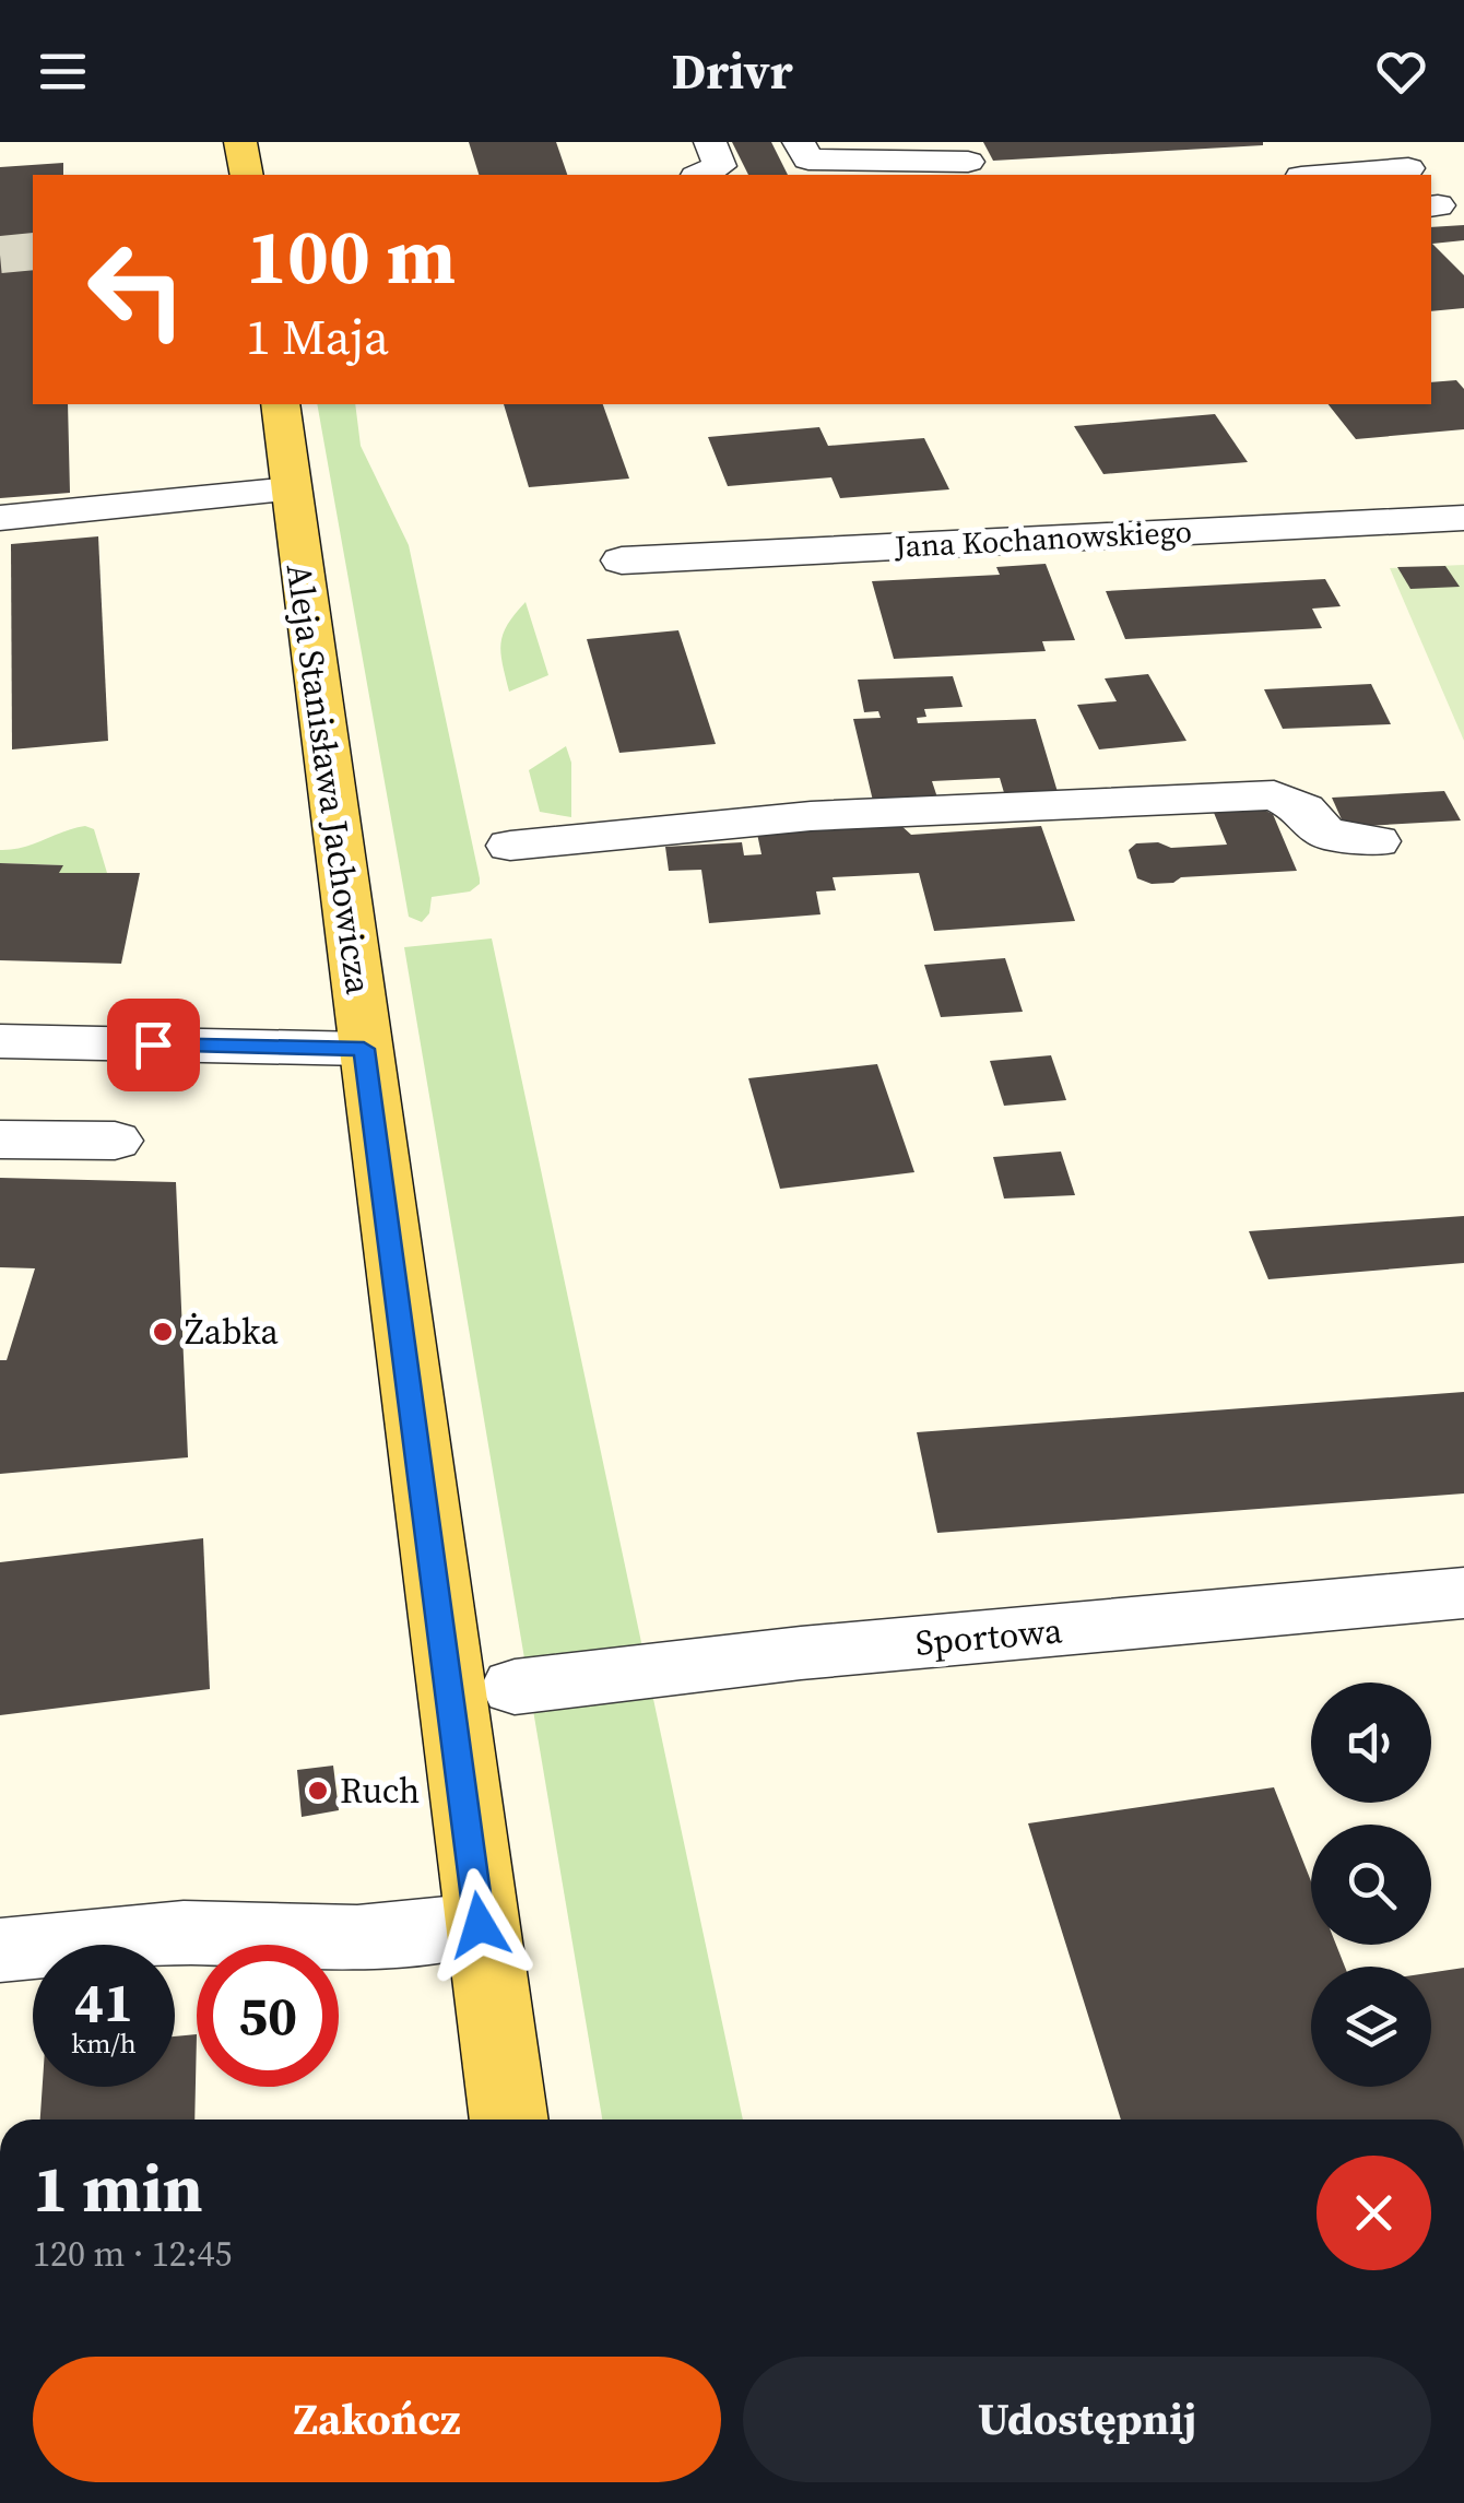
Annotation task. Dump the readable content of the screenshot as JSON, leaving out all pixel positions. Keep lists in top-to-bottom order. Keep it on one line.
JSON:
{"streets":{"main road":["Aleja Stanisława Jachowicza"],"street":["Jana Kochanowskiego","Sportowa"]},"places":["Żabka","Ruch"],"page":{"header":"Drivr","turn":["100 m","1 Maja"],"speed":"41 km/h","limit":"50","heading":["1 min","120 m · 12:45"],"buttons":["Zakończ","Udostępnij"]}}
